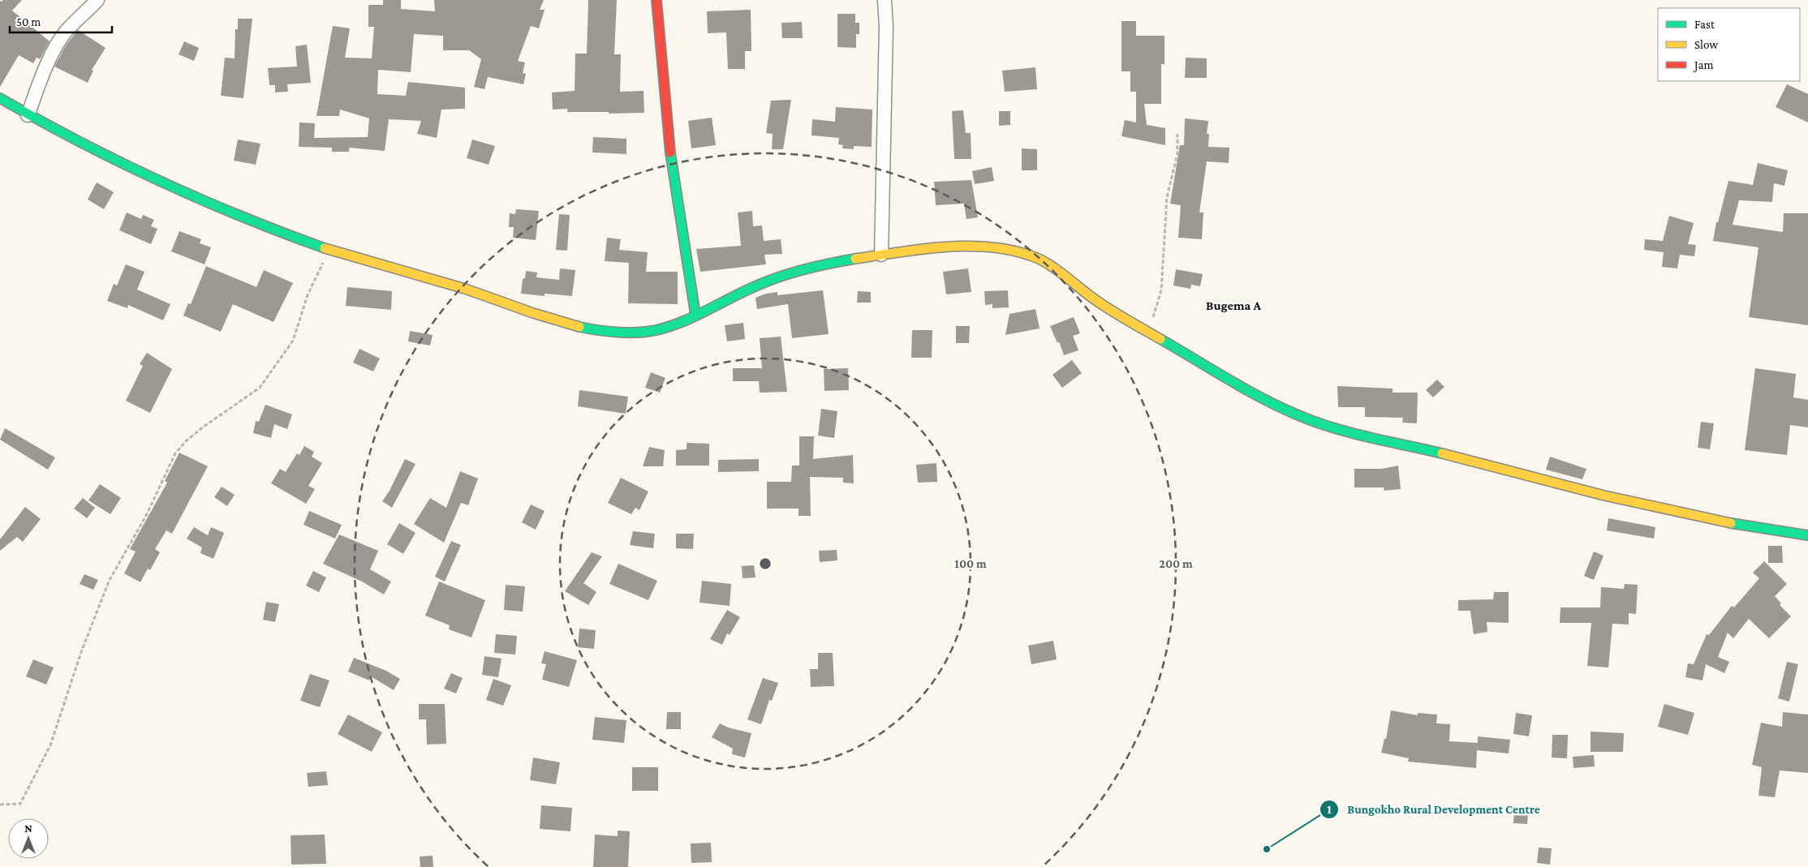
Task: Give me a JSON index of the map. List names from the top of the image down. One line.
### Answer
{"districts":["Bugema A"],"places":["Bungokho Rural Development Centre"],"legend":["Fast","Slow","Jam"],"scale_bar":"50 m","north":"top","rings":["100 m","200 m"]}
